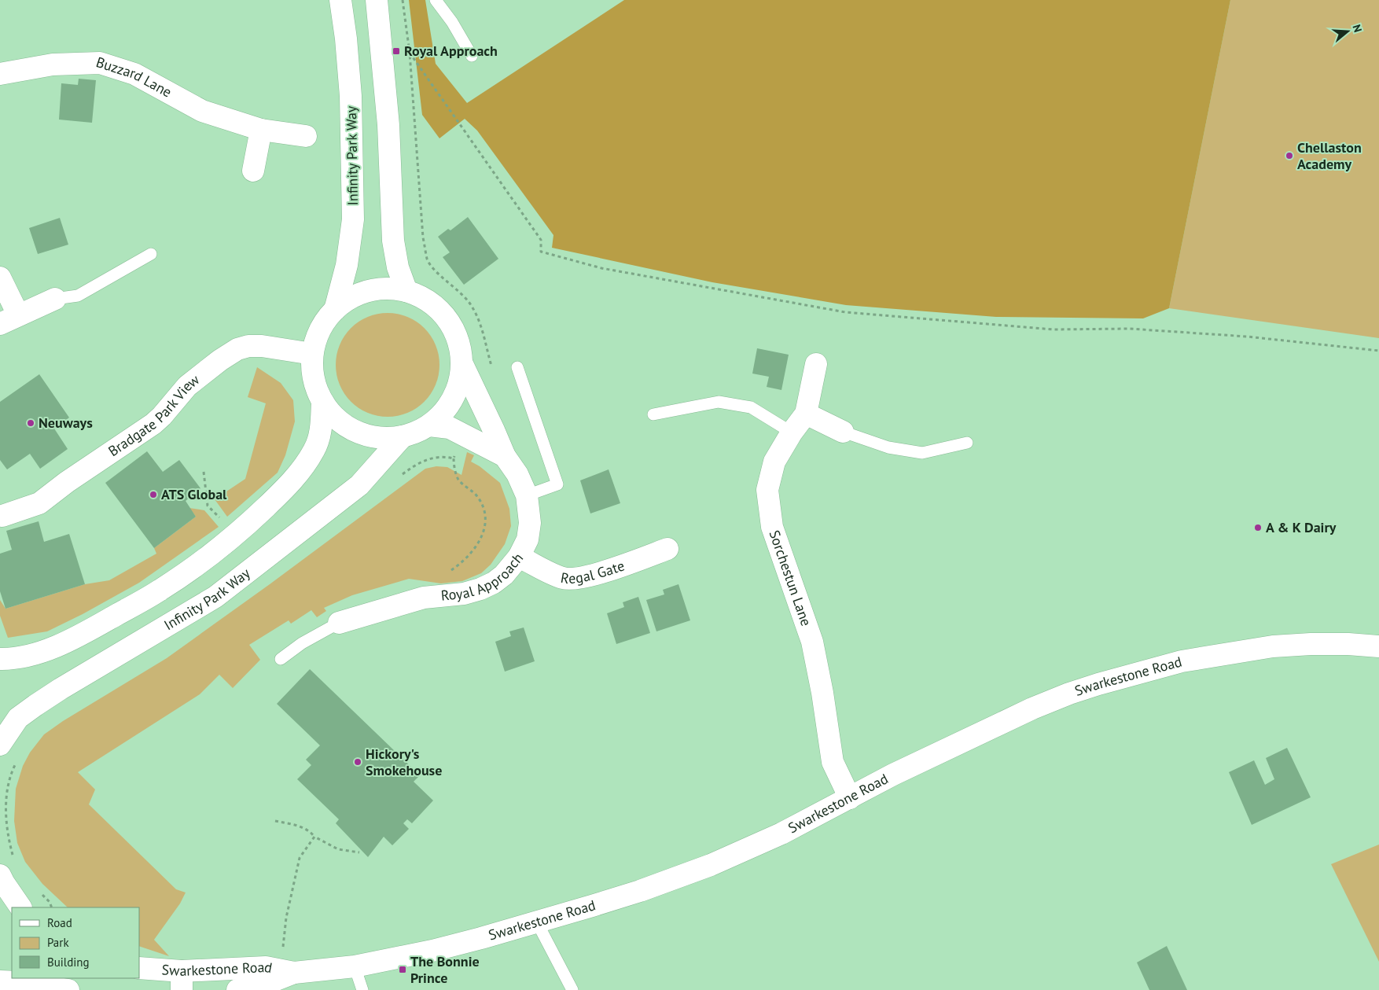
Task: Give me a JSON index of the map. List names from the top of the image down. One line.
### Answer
{"streets":{"street":["Buzzard Lane","Infinity Park Way","Bradgate Park View","Regal Gate","Royal Approach","Sorchestun Lane","Swarkestone Road"]},"crossings":[["Regal Gate","Royal Approach"],["Sorchestun Lane","Swarkestone Road"]],"places":{"transit":["Royal Approach","The Bonnie Prince"],"other":["Chellaston Academy","Neuways","ATS Global","A & K Dairy","Hickory's Smokehouse"]},"legend":["Road","Park","Building"],"north":"right"}
